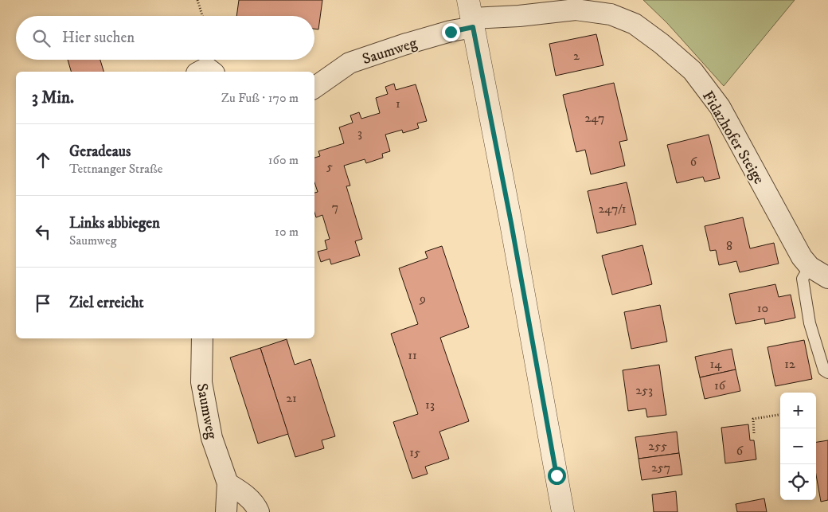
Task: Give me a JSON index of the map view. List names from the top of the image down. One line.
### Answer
{"streets":{"street":["Saumweg","Fidazhofer Steige"]},"crossings":[["Saumweg","Fidazhofer Steige"]],"house_numbers":["2","1","247","3","6","5","7","247/1","8","9","10","11","14","12","16","253","21","13","255","6","15","257"],"page":{"search":"Hier suchen","heading":["3 Min.","Zu Fuß · 170 m"],"list":[["Geradeaus","Tettnanger Straße","160 m"],["Links abbiegen","Saumweg","10 m"],"Ziel erreicht"],"map_buttons":["+","−"]}}
